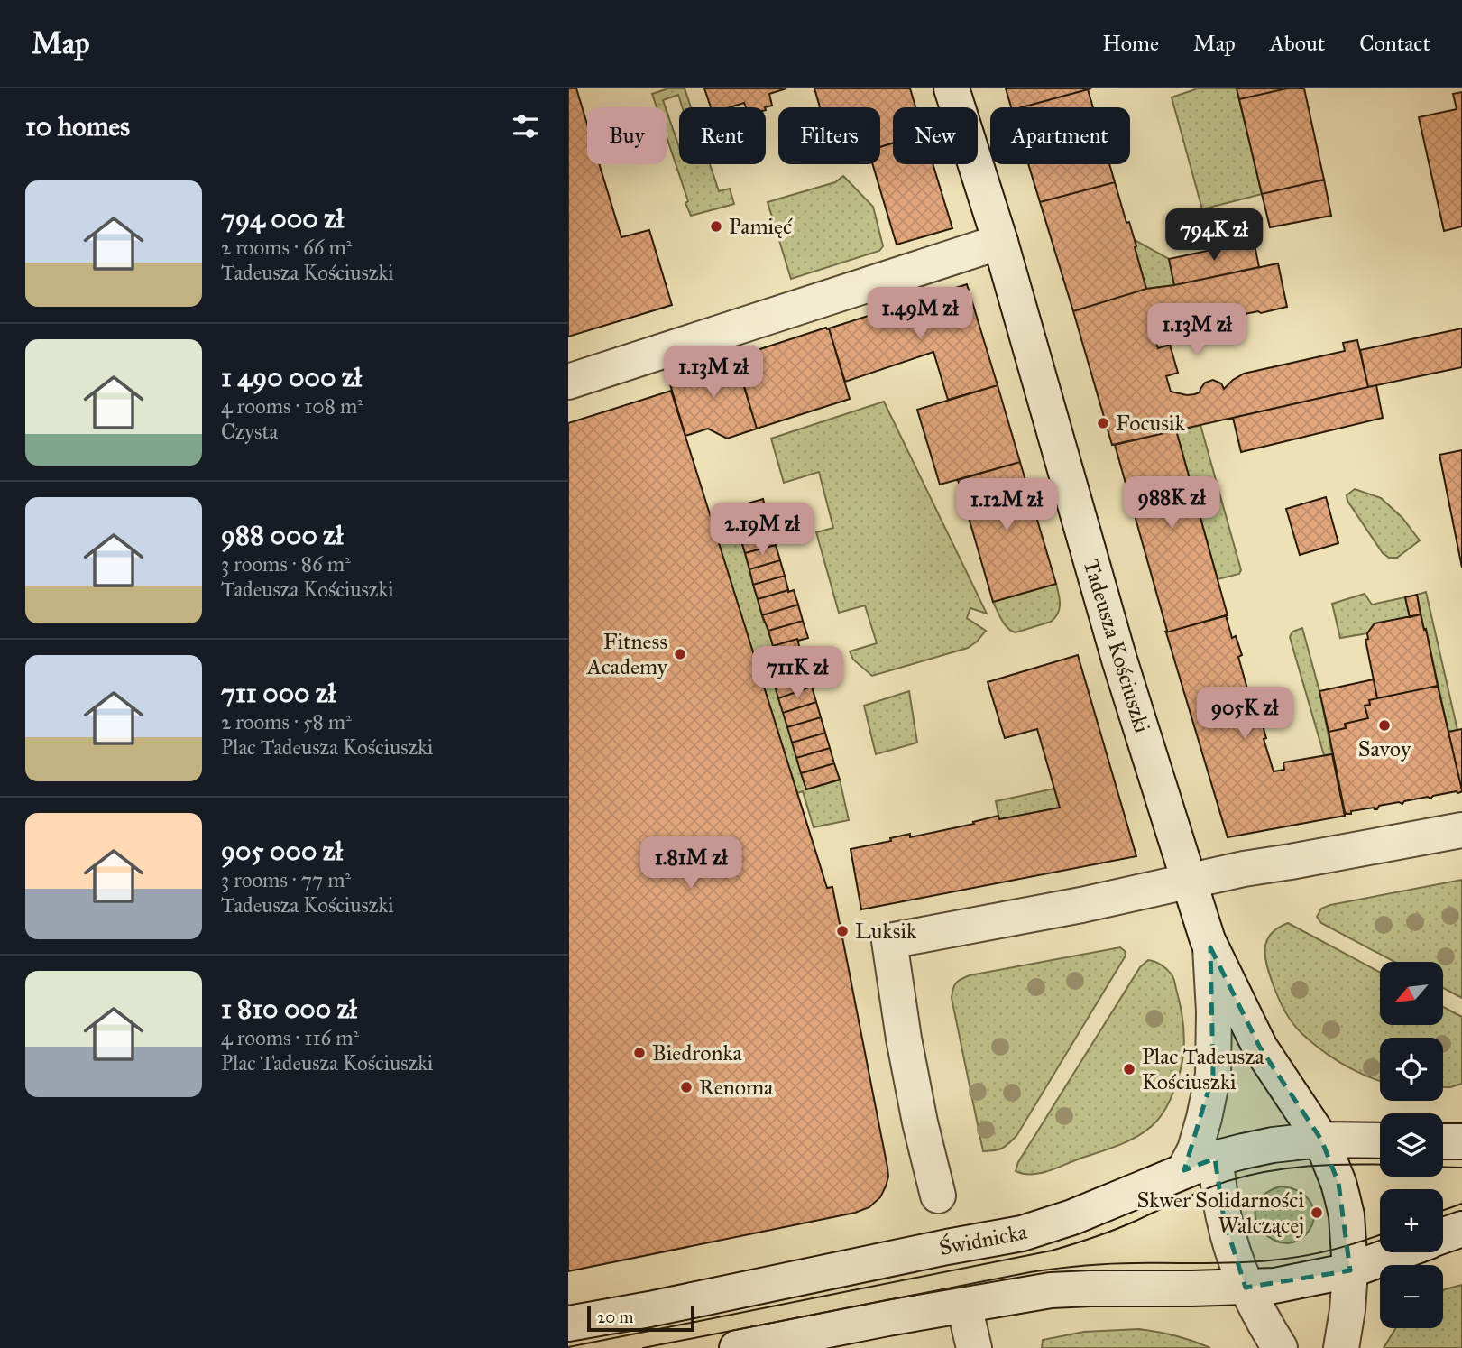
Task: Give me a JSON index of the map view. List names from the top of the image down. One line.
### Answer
{"streets":{"street":["Tadeusza Kościuszki","Świdnicka"]},"crossings":[["Tadeusza Kościuszki","Świdnicka"]],"places":["Pamięć","Focusik","Fitness Academy","Savoy","Luksik","Biedronka","Plac Tadeusza Kościuszki","Renoma","Skwer Solidarności Walczącej"],"scale_bar":"20 m","north":"bottom left","page":{"header":"Map","nav":["Home","Map","About","Contact"],"heading":"10 homes","chip":["Buy","Rent","Filters","New","Apartment"],"list":[{"name":"794 000 zł","note":"2 rooms · 66 m² · Tadeusza Kościuszki"},{"name":"1 490 000 zł","note":"4 rooms · 108 m² · Czysta"},{"name":"988 000 zł","note":"3 rooms · 86 m² · Tadeusza Kościuszki"},{"name":"711 000 zł","note":"2 rooms · 58 m² · Plac Tadeusza Kościuszki"},{"name":"905 000 zł","note":"3 rooms · 77 m² · Tadeusza Kościuszki"},{"name":"1 810 000 zł","note":"4 rooms · 116 m² · Plac Tadeusza Kościuszki"}],"price":["794K zł","1.49M zł","1.13M zł","1.13M zł","988K zł","1.12M zł","2.19M zł","711K zł","905K zł","1.81M zł"],"map_buttons":["+","−"],"scale":"20 m"}}
